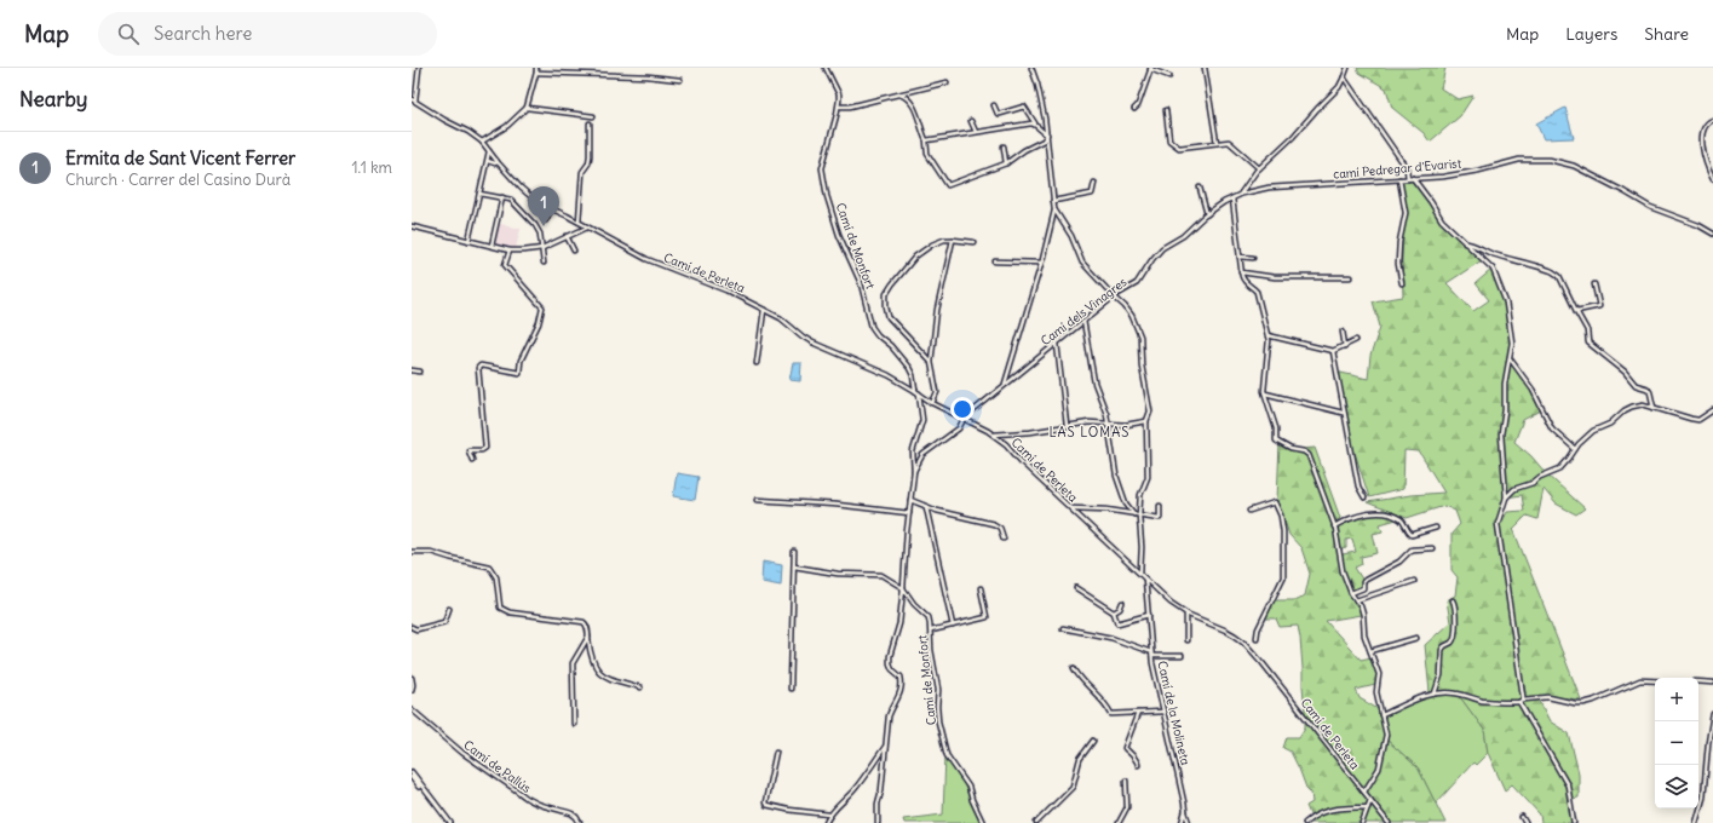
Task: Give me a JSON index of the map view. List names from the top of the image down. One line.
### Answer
{"streets":{"street":["camí Pedregar d'Evarist","Camí de Monfort","Camí de Perleta","Camí dels Vinagres","Camí de la Molineta","Camí de Pallús"]},"crossings":[["camí Pedregar d'Evarist","Camí dels Vinagres"],["Camí de Monfort","Camí de Perleta"],["Camí de Monfort","Camí dels Vinagres"],["Camí de Perleta","Camí dels Vinagres"],["Camí de Perleta","Camí de la Molineta"]],"districts":["LAS LOMAS"],"page":{"header":"Map","search":"Search here","nav":["Map","Layers","Share"],"heading":"Nearby","list":[{"mark":"1","name":"Ermita de Sant Vicent Ferrer","note":"Church · Carrer del Casino Durà","value":"1.1 km"}],"pins":"1","map_buttons":["+","−"]}}
